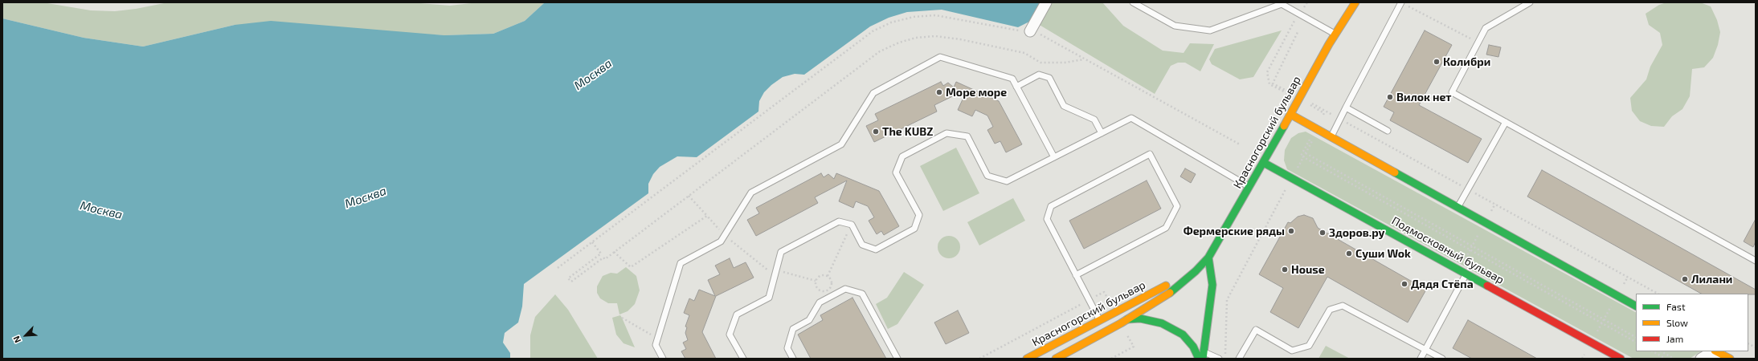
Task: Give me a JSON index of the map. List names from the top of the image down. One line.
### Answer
{"streets":{"street":["Красногорский бульвар","Подмосковный бульвар"]},"crossings":[["Красногорский бульвар","Подмосковный бульвар"]],"water":["Москва"],"places":["Колибри","Море море","Вилок нет","The KUBZ","Фермерские ряды","Здоров.ру","Суши Wok","House","Лилани","Дядя Стёпа"],"legend":["Fast","Slow","Jam"],"north":"bottom left"}
